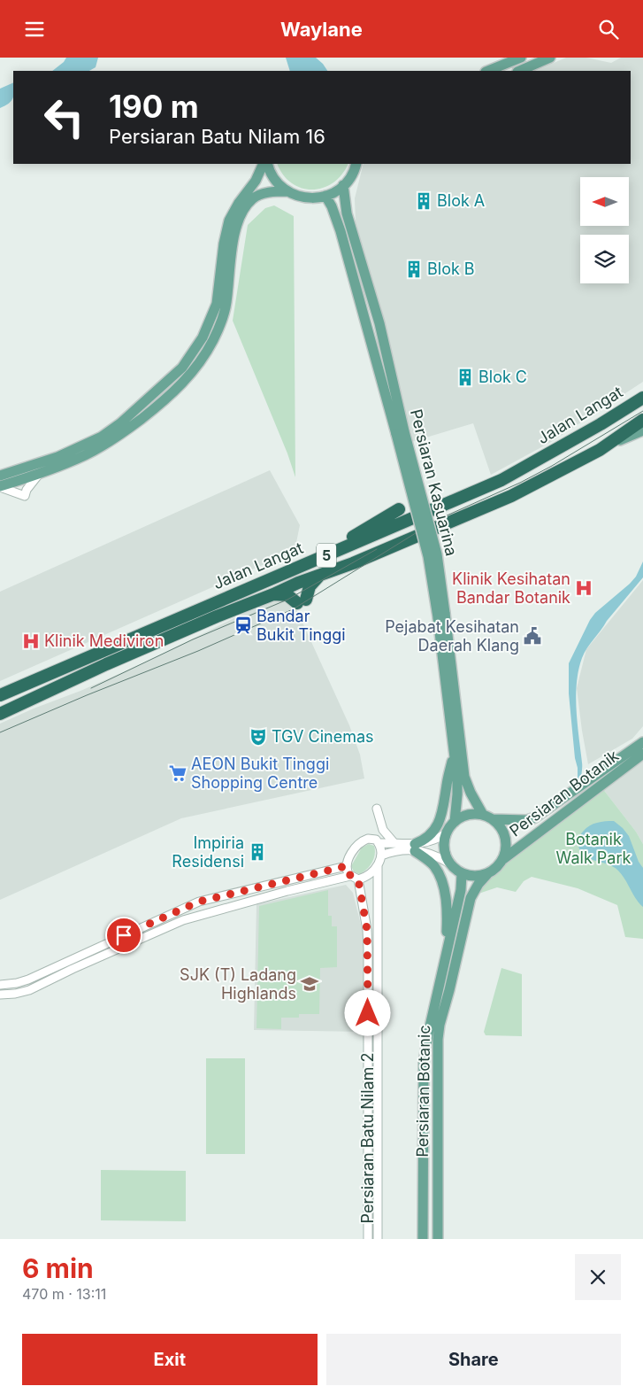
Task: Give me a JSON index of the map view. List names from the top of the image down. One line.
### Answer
{"streets":{"highway":["Jalan Langat","5"],"main road":["Persiaran Kasuarina","Persiaran Botanik","Persiaran Botanic"],"street":["Persiaran Batu Nilam 2"]},"crossings":[["Jalan Langat","5"],["Persiaran Kasuarina","Persiaran Botanik"],["Persiaran Kasuarina","Persiaran Botanic"],["Persiaran Botanik","Persiaran Botanic"]],"parks":["Botanik Walk Park"],"places":{"building":["Blok A","Blok B","Blok C","Impiria Residensi"],"hospital":["Klinik Kesihatan Bandar Botanik","Klinik Mediviron"],"station":["Bandar Bukit Tinggi"],"public building":["Pejabat Kesihatan Daerah Klang"],"theatre":["TGV Cinemas"],"supermarket":["AEON Bukit Tinggi Shopping Centre"],"school or university":["SJK (T) Ladang Highlands"]},"north":"left","page":{"header":"Waylane","turn":["190 m","Persiaran Batu Nilam 16"],"heading":["6 min","470 m · 13:11"],"buttons":["Exit","Share"]}}
